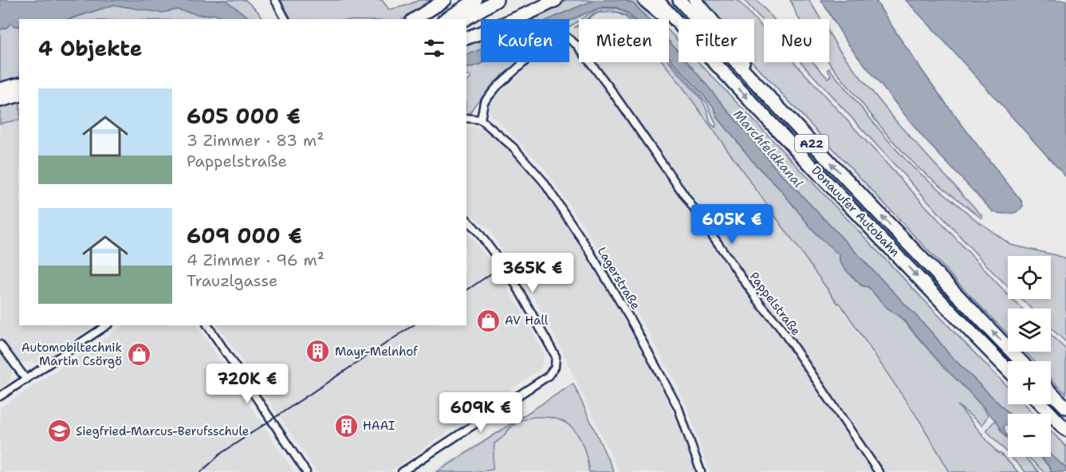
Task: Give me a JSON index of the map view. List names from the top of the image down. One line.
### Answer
{"streets":{"highway":["A22","Donauufer Autobahn"],"street":["Lagerstraße","Pappelstraße"]},"crossings":[["Lagerstraße","Pappelstraße"]],"water":["Marchfeldkanal"],"places":{"shop":["AV Hall","Automobiltechnik Martin Csörgö"],"building":["Mayr-Melnhof","HAAI"],"school or university":["Siegfried-Marcus-Berufsschule"]},"page":{"chip":["Kaufen","Mieten","Filter","Neu"],"heading":"4 Objekte","list":[{"name":"605 000 €","note":"3 Zimmer · 83 m² · Pappelstraße"},{"name":"609 000 €","note":"4 Zimmer · 96 m² · Trauzlgasse"}],"price":["605K €","365K €","720K €","609K €"],"map_buttons":["+","−"]}}
